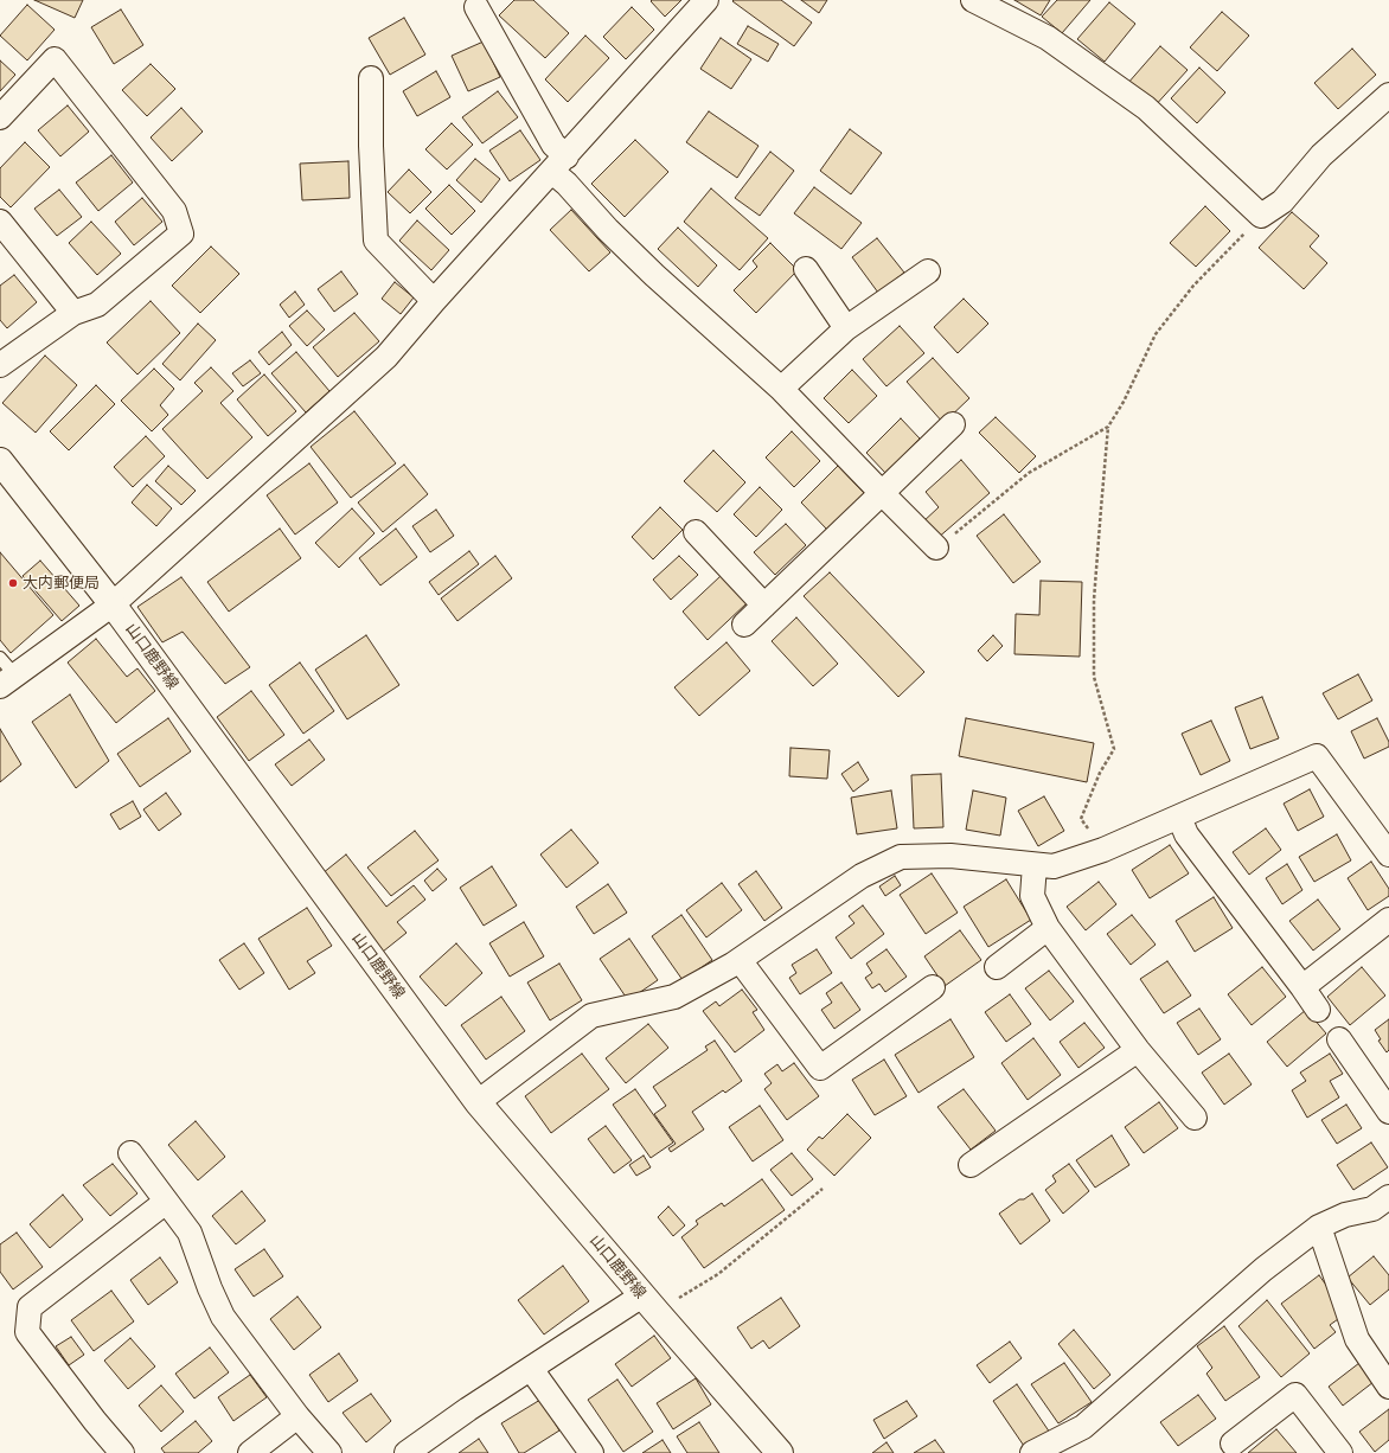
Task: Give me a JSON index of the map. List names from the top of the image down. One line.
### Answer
{"streets":{"main road":["山口鹿野線"]},"places":["大内郵便局"]}
